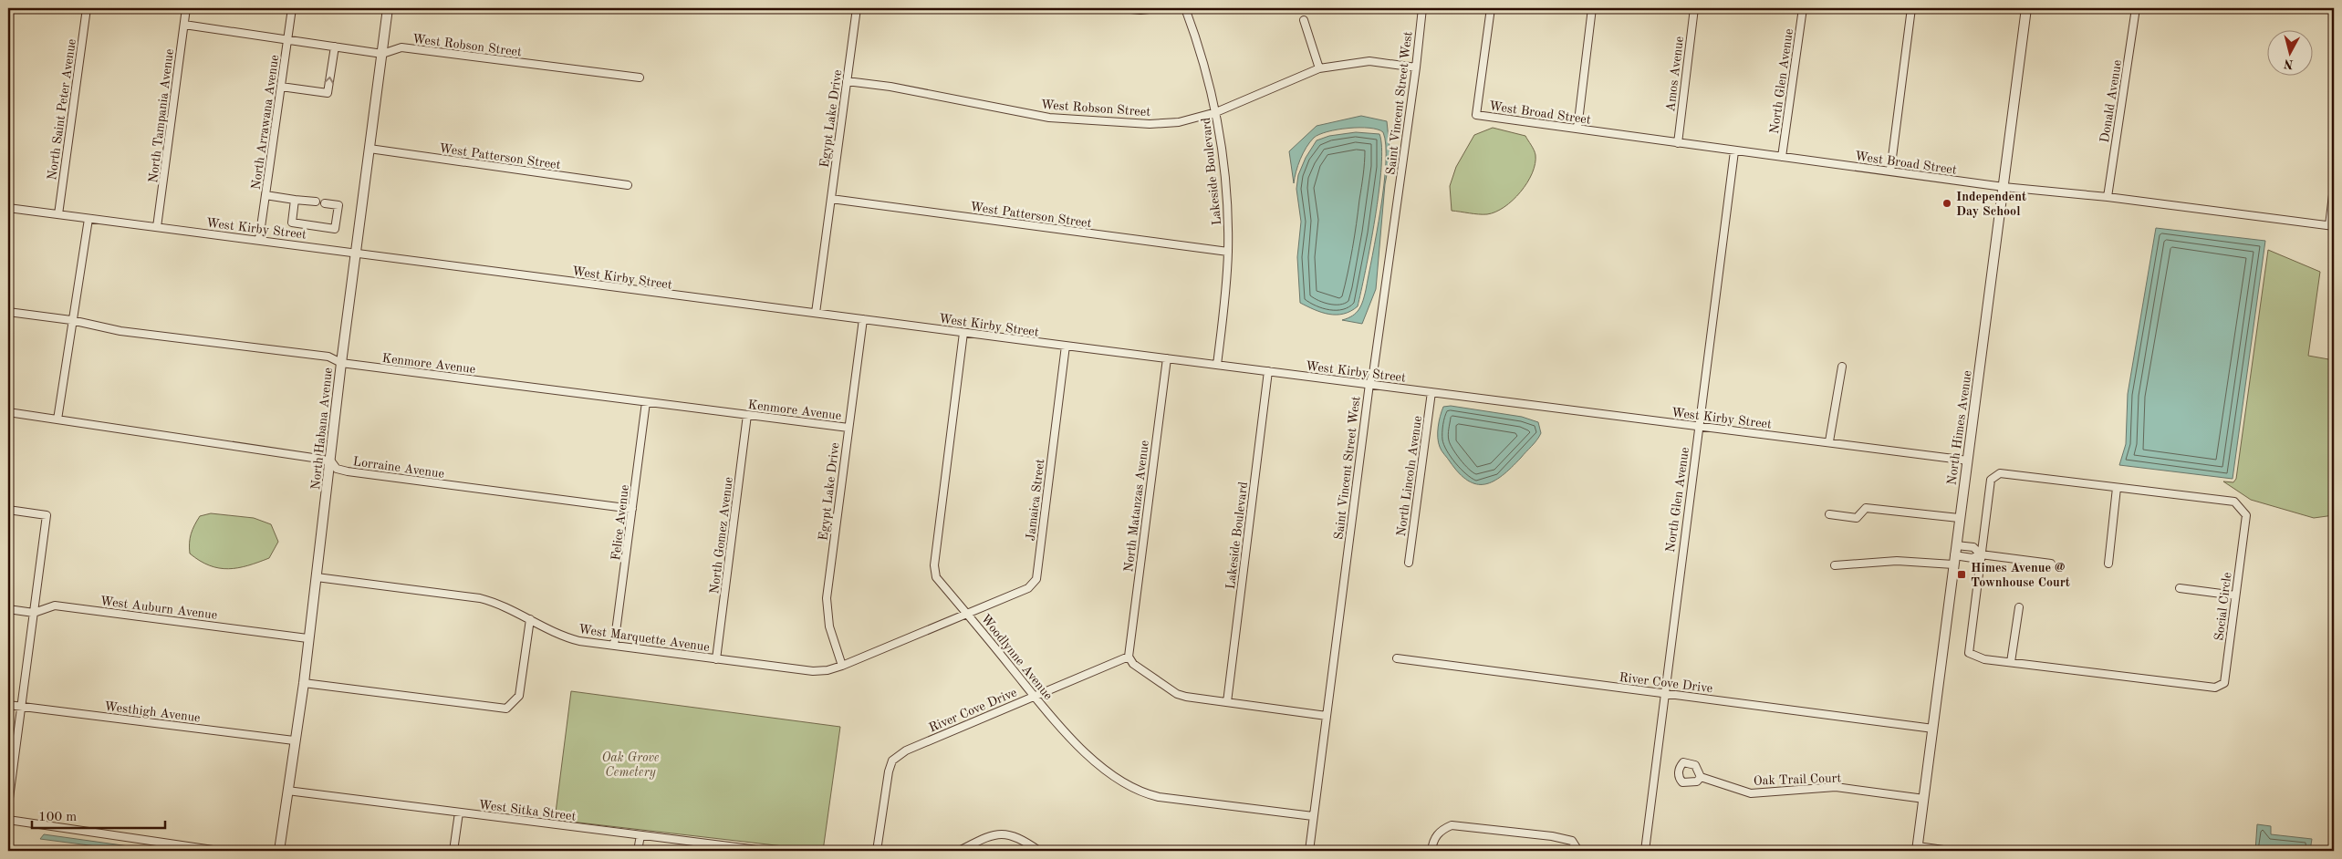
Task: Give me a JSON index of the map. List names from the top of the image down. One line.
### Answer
{"streets":{"street":["West Robson Street","Amos Avenue","North Glen Avenue","Donald Avenue","Saint Vincent Street West","North Saint Peter Avenue","West Broad Street","North Tampania Avenue","Egypt Lake Drive","North Arrawana Avenue","West Patterson Street","Lakeside Boulevard","West Kirby Street","Kenmore Avenue","North Himes Avenue","North Habana Avenue","Lorraine Avenue","North Lincoln Avenue","Jamaica Street","North Matanzas Avenue","Felice Avenue","North Gomez Avenue","Social Circle","West Auburn Avenue","West Marquette Avenue","Woodlynne Avenue","River Cove Drive","Westhigh Avenue","Oak Trail Court","West Sitka Street"]},"crossings":[["West Robson Street","Saint Vincent Street West"],["West Robson Street","North Tampania Avenue"],["West Robson Street","Egypt Lake Drive"],["West Robson Street","North Arrawana Avenue"],["West Robson Street","Lakeside Boulevard"],["West Robson Street","North Habana Avenue"],["Amos Avenue","West Broad Street"],["North Glen Avenue","West Broad Street"],["North Glen Avenue","West Kirby Street"],["North Glen Avenue","River Cove Drive"],["Donald Avenue","West Broad Street"],["Saint Vincent Street West","West Kirby Street"],["Saint Vincent Street West","Woodlynne Avenue"],["North Saint Peter Avenue","West Kirby Street"],["West Broad Street","North Himes Avenue"],["North Tampania Avenue","West Kirby Street"],["Egypt Lake Drive","West Patterson Street"],["Egypt Lake Drive","West Kirby Street"],["Egypt Lake Drive","Kenmore Avenue"],["Egypt Lake Drive","West Marquette Avenue"],["North Arrawana Avenue","West Kirby Street"],["West Patterson Street","Lakeside Boulevard"],["West Patterson Street","North Habana Avenue"],["Lakeside Boulevard","West Kirby Street"],["West Kirby Street","North Himes Avenue"],["West Kirby Street","North Habana Avenue"],["West Kirby Street","North Lincoln Avenue"],["West Kirby Street","Jamaica Street"],["West Kirby Street","North Matanzas Avenue"],["West Kirby Street","Woodlynne Avenue"],["Kenmore Avenue","North Habana Avenue"],["Kenmore Avenue","Felice Avenue"],["Kenmore Avenue","North Gomez Avenue"],["North Himes Avenue","River Cove Drive"],["North Himes Avenue","Oak Trail Court"],["North Habana Avenue","Lorraine Avenue"],["North Habana Avenue","West Auburn Avenue"],["North Habana Avenue","West Marquette Avenue"],["North Habana Avenue","Westhigh Avenue"],["North Habana Avenue","West Sitka Street"],["Lorraine Avenue","Felice Avenue"],["Jamaica Street","West Marquette Avenue"],["Jamaica Street","Woodlynne Avenue"],["North Matanzas Avenue","River Cove Drive"],["Felice Avenue","West Marquette Avenue"],["North Gomez Avenue","West Marquette Avenue"],["West Marquette Avenue","Woodlynne Avenue"],["Woodlynne Avenue","River Cove Drive"]],"parks":["Oak Grove Cemetery"],"places":{"other":["Independent Day School"],"transit":["Himes Avenue @ Townhouse Court"]},"scale_bar":"100 m","north":"bottom"}
